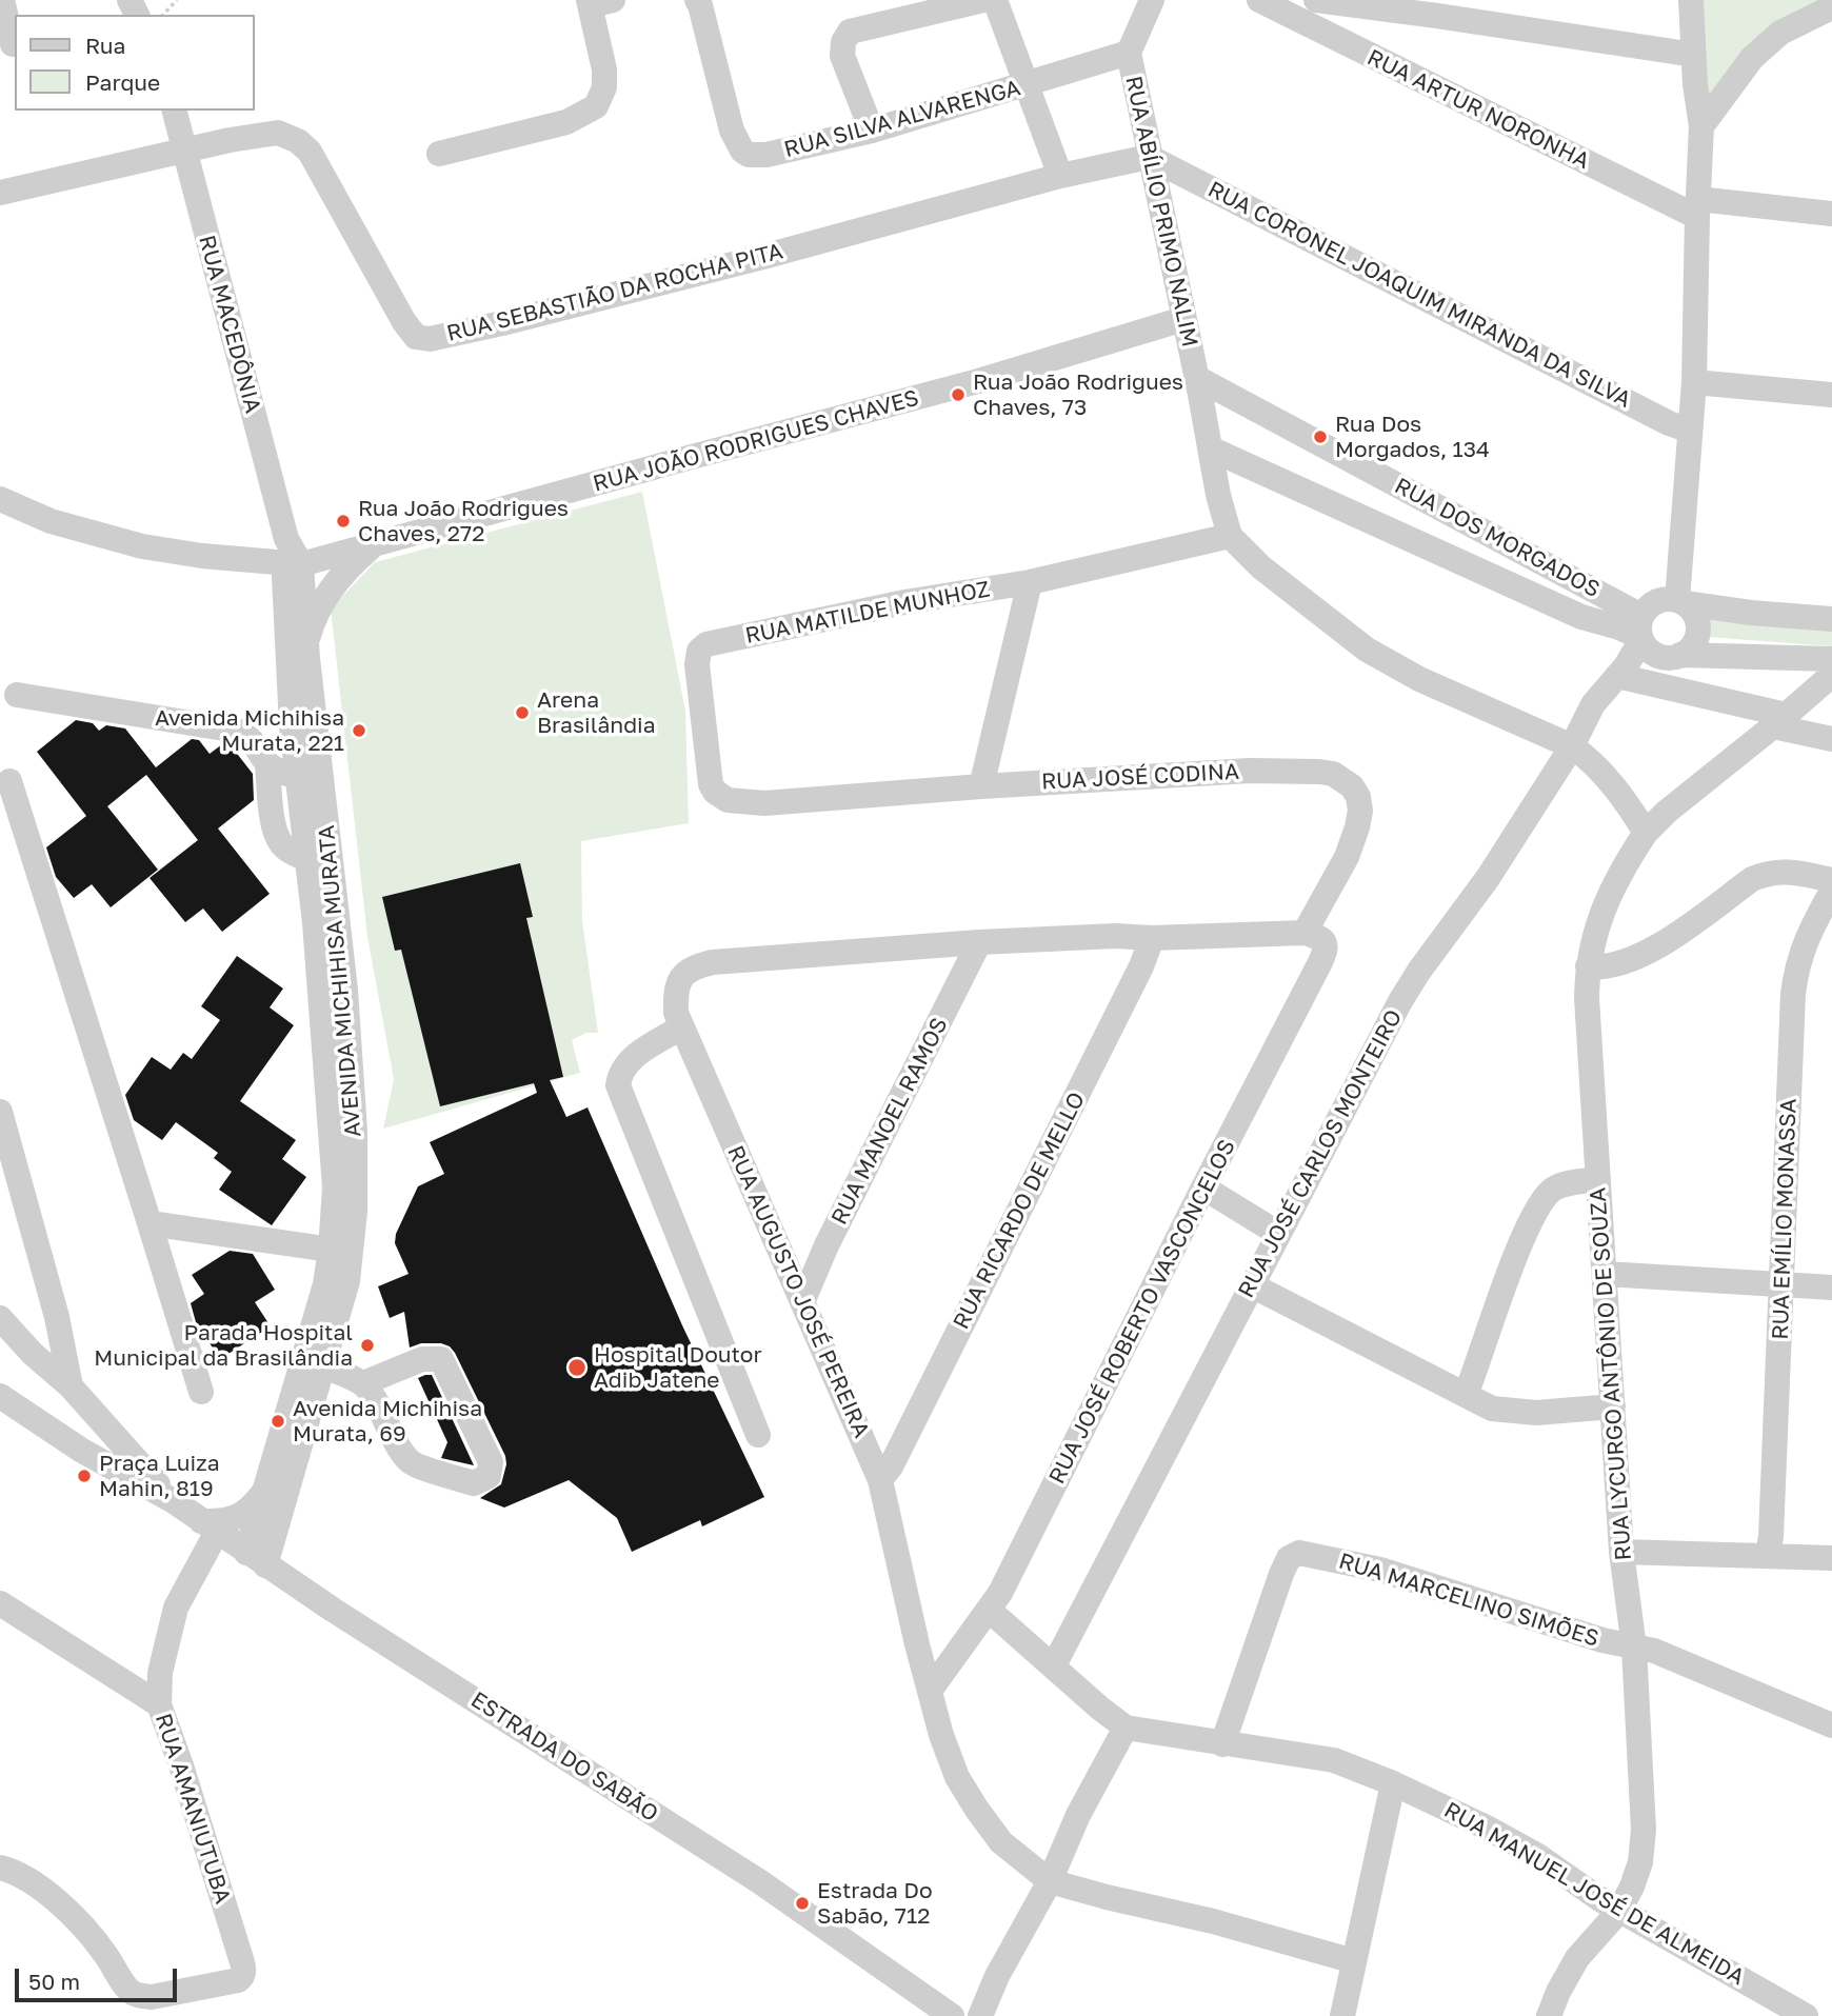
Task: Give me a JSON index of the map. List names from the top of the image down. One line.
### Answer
{"streets":{"street":["RUA ARTUR NORONHA","RUA SILVA ALVARENGA","RUA ABÍLIO PRIMO NALIM","RUA SEBASTIÃO DA ROCHA PITA","RUA CORONEL JOAQUIM MIRANDA DA SILVA","RUA MACEDÔNIA","RUA JOÃO RODRIGUES CHAVES","RUA DOS MORGADOS","RUA MATILDE MUNHOZ","RUA JOSÉ CODINA","AVENIDA MICHIHISA MURATA","RUA MANOEL RAMOS","RUA JOSÉ CARLOS MONTEIRO","RUA RICARDO DE MELLO","RUA EMÍLIO MONASSA","RUA AUGUSTO JOSÉ PEREIRA","RUA JOSÉ ROBERTO VASCONCELOS","RUA LYCURGO ANTÔNIO DE SOUZA","RUA MARCELINO SIMÕES","ESTRADA DO SABÃO","RUA AMANIUTUBA","RUA MANUEL JOSÉ DE ALMEIDA"]},"crossings":[["RUA SILVA ALVARENGA","RUA ABÍLIO PRIMO NALIM"],["RUA ABÍLIO PRIMO NALIM","RUA SEBASTIÃO DA ROCHA PITA"],["RUA ABÍLIO PRIMO NALIM","RUA CORONEL JOAQUIM MIRANDA DA SILVA"],["RUA ABÍLIO PRIMO NALIM","RUA JOÃO RODRIGUES CHAVES"],["RUA ABÍLIO PRIMO NALIM","RUA DOS MORGADOS"],["RUA ABÍLIO PRIMO NALIM","RUA MATILDE MUNHOZ"],["RUA SEBASTIÃO DA ROCHA PITA","RUA CORONEL JOAQUIM MIRANDA DA SILVA"],["RUA SEBASTIÃO DA ROCHA PITA","RUA MACEDÔNIA"],["RUA CORONEL JOAQUIM MIRANDA DA SILVA","RUA JOSÉ CARLOS MONTEIRO"],["RUA MACEDÔNIA","RUA JOÃO RODRIGUES CHAVES"],["RUA MACEDÔNIA","AVENIDA MICHIHISA MURATA"],["RUA JOÃO RODRIGUES CHAVES","AVENIDA MICHIHISA MURATA"],["RUA DOS MORGADOS","RUA JOSÉ CARLOS MONTEIRO"],["RUA MATILDE MUNHOZ","RUA JOSÉ CODINA"],["RUA JOSÉ CODINA","RUA AUGUSTO JOSÉ PEREIRA"],["RUA JOSÉ CODINA","RUA JOSÉ ROBERTO VASCONCELOS"],["AVENIDA MICHIHISA MURATA","ESTRADA DO SABÃO"],["RUA MANOEL RAMOS","RUA AUGUSTO JOSÉ PEREIRA"],["RUA JOSÉ CARLOS MONTEIRO","RUA MANUEL JOSÉ DE ALMEIDA"],["RUA RICARDO DE MELLO","RUA AUGUSTO JOSÉ PEREIRA"],["RUA AUGUSTO JOSÉ PEREIRA","RUA JOSÉ ROBERTO VASCONCELOS"],["RUA JOSÉ ROBERTO VASCONCELOS","RUA MANUEL JOSÉ DE ALMEIDA"],["RUA LYCURGO ANTÔNIO DE SOUZA","RUA MARCELINO SIMÕES"],["RUA LYCURGO ANTÔNIO DE SOUZA","RUA MANUEL JOSÉ DE ALMEIDA"],["RUA MARCELINO SIMÕES","RUA MANUEL JOSÉ DE ALMEIDA"],["ESTRADA DO SABÃO","RUA AMANIUTUBA"]],"places":["Rua João Rodrigues Chaves, 73","Rua Dos Morgados, 134","Rua João Rodrigues Chaves, 272","Arena Brasilândia","Avenida Michihisa Murata, 221","Parada Hospital Municipal da Brasilândia","Hospital Doutor Adib Jatene","Avenida Michihisa Murata, 69","Praça Luiza Mahin, 819","Estrada Do Sabão, 712"],"legend":["Rua","Parque"],"scale_bar":"50 m"}
